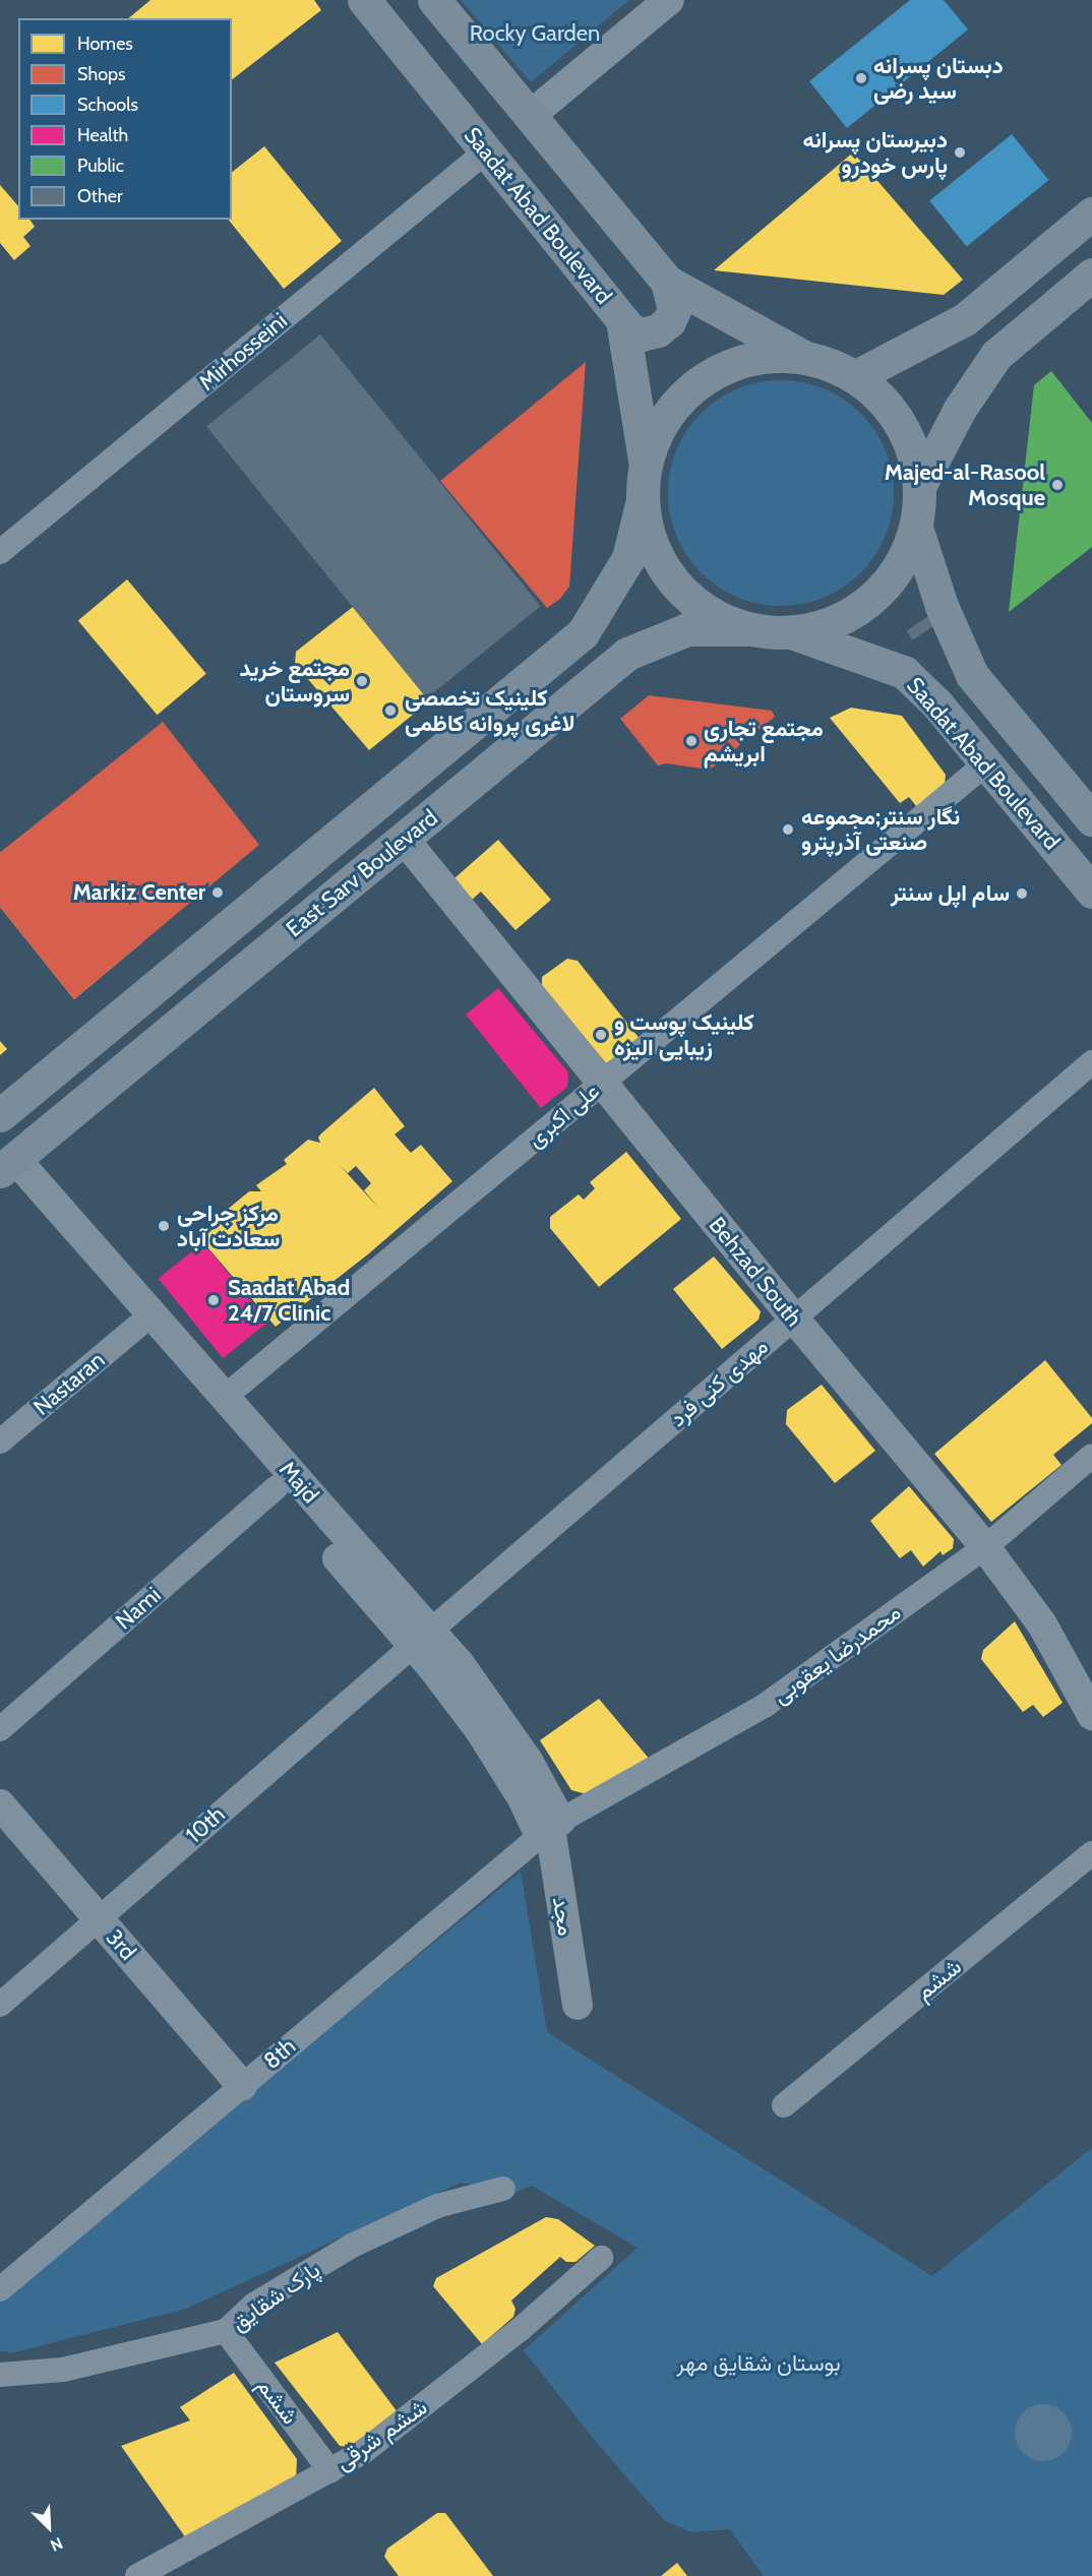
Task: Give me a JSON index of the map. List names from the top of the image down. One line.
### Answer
{"streets":{"main road":["Saadat Abad Boulevard","East Sarv Boulevard"],"street":["Mirhosseini","علی اکبری","Behzad South","مهدی کنی فرد","Nastaran","Majd","Nami","محمدرضا یعقوبی","10th","مجد","3rd","ششم","8th","پارک شقایق","ششم شرقی"]},"crossings":[["Saadat Abad Boulevard","Mirhosseini"],["Saadat Abad Boulevard","East Sarv Boulevard"],["Saadat Abad Boulevard","علی اکبری"],["East Sarv Boulevard","Behzad South"],["East Sarv Boulevard","Majd"],["علی اکبری","Behzad South"],["علی اکبری","Majd"],["Behzad South","مهدی کنی فرد"],["Behzad South","محمدرضا یعقوبی"],["مهدی کنی فرد","Majd"],["مهدی کنی فرد","10th"],["Nastaran","Majd"],["Majd","Nami"],["Majd","محمدرضا یعقوبی"],["Majd","10th"],["Majd","مجد"],["Majd","8th"],["محمدرضا یعقوبی","مجد"],["محمدرضا یعقوبی","8th"],["10th","3rd"],["مجد","8th"],["3rd","8th"],["ششم","پارک شقایق"],["ششم","ششم شرقی"]],"parks":["Rocky Garden","بوستان شقایق مهر"],"places":["دبستان پسرانه سید رضی","دبیرستان پسرانه پارس خودرو","Majed-al-Rasool Mosque","مجتمع خرید سروستان","کلینیک تخصصی لاغری پروانه کاظمی","مجتمع تجاری ابریشم","نگار سنتر;مجموعه صنعتی آذرپترو","Markiz Center","سام اپل سنتر","کلینیک پوست و زیبایی الیزه","مرکز جراحی سعادت آباد","Saadat Abad 24/7 Clinic"],"legend":["Homes","Shops","Schools","Health","Public","Other"],"north":"bottom right"}
